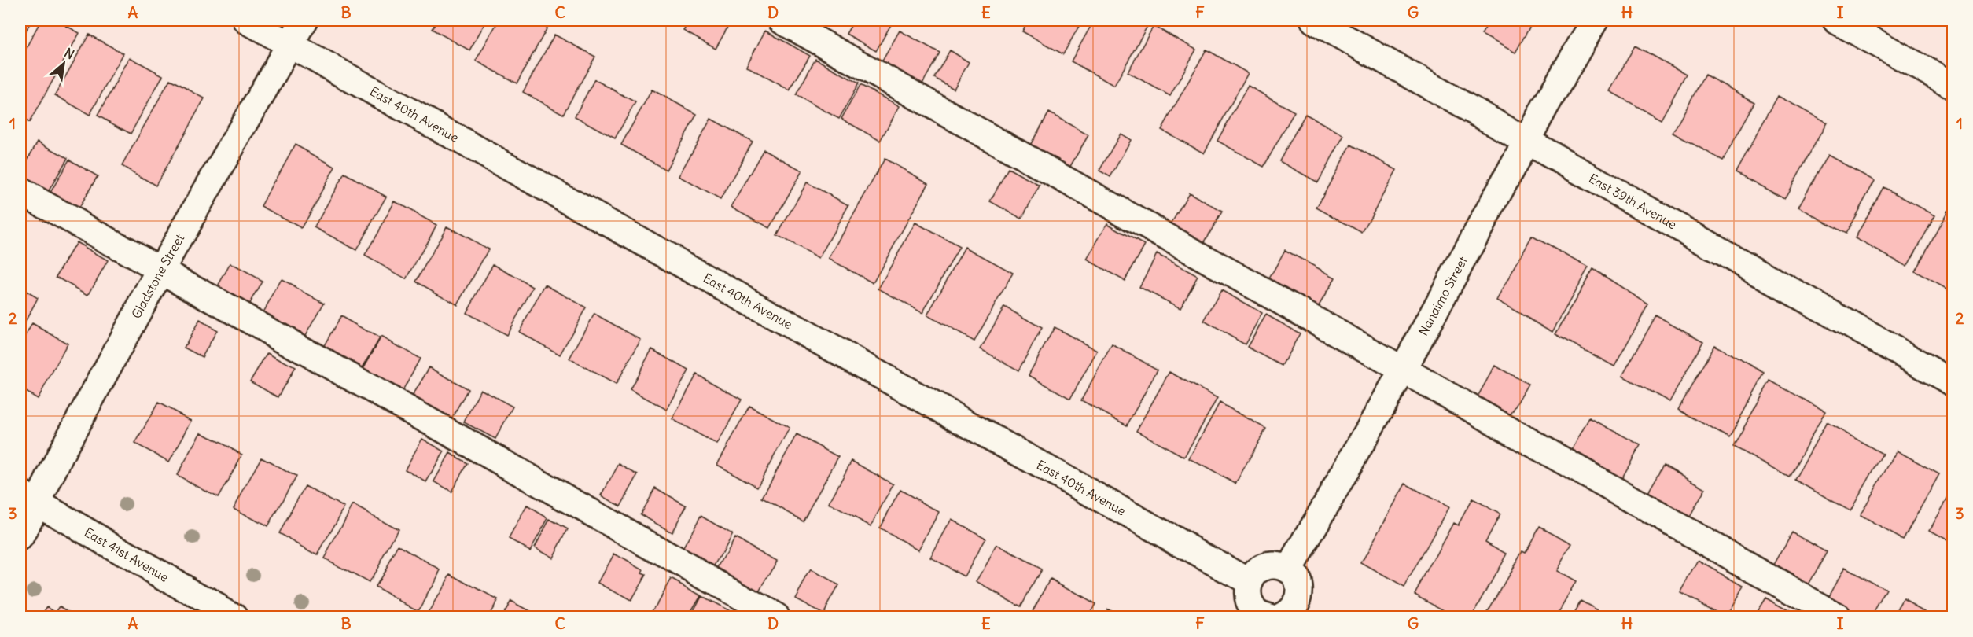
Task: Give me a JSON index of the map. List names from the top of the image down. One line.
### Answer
{"streets":{"street":["East 40th Avenue","East 39th Avenue","Gladstone Street","Nanaimo Street","East 41st Avenue"]},"crossings":[["East 40th Avenue","Gladstone Street"],["East 40th Avenue","Nanaimo Street"],["East 39th Avenue","Nanaimo Street"],["Gladstone Street","East 41st Avenue"]],"north":"top right","grid":{"columns":["A","B","C","D","E","F","G","H","I"],"rows":["1","2","3"]}}
